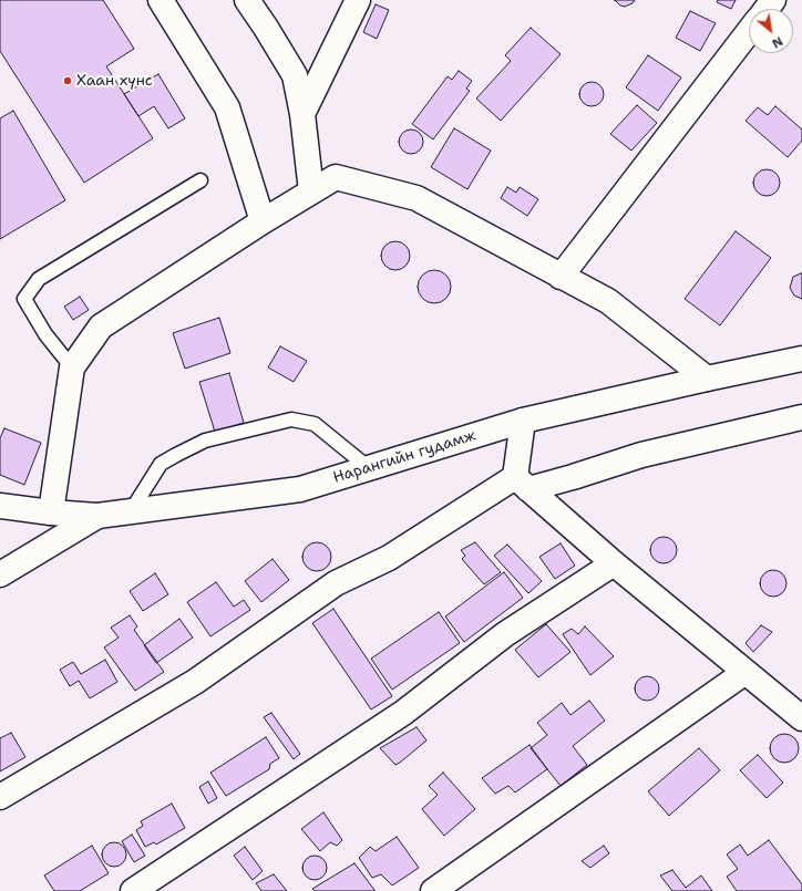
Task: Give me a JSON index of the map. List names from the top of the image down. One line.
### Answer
{"streets":{"street":["Нарангийн гудамж"]},"places":["Хаан хүнс"],"north":"bottom right"}
